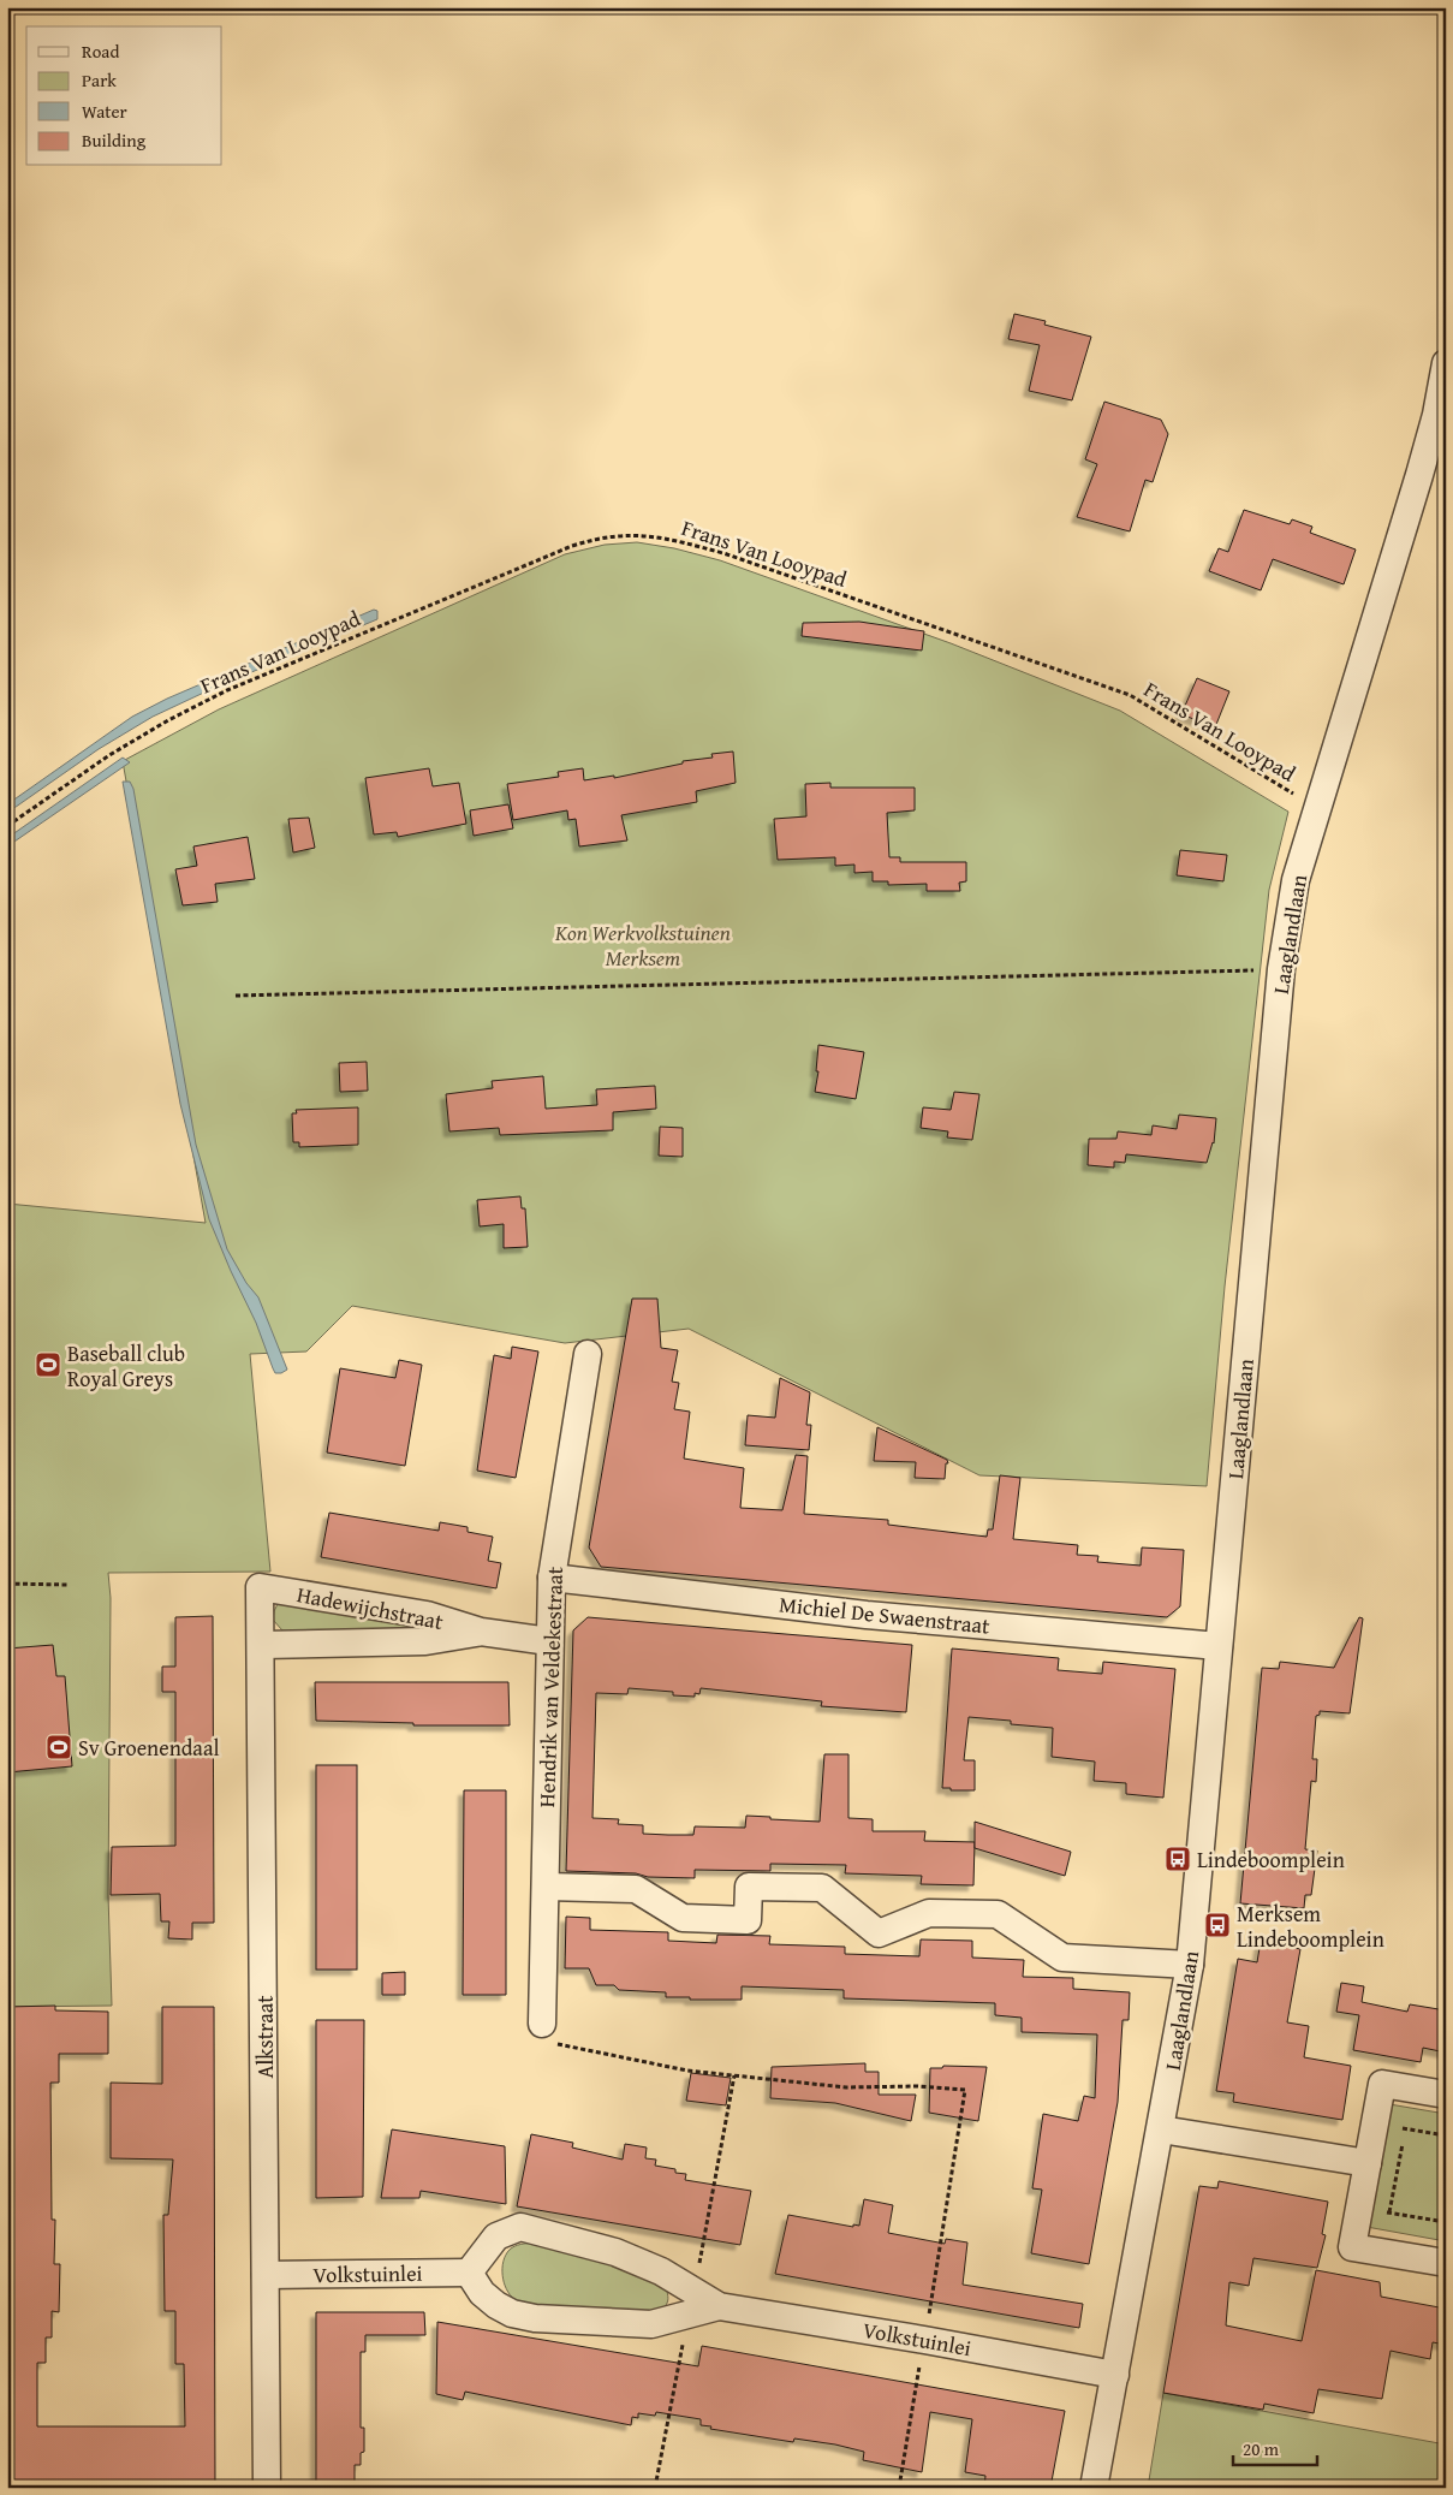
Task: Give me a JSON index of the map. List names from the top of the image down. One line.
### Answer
{"streets":{"street":["Laaglandlaan","Hadewijchstraat","Michiel De Swaenstraat","Hendrik van Veldekestraat","Alkstraat","Volkstuinlei"],"path":["Frans Van Looypad"]},"crossings":[["Frans Van Looypad","Laaglandlaan"],["Laaglandlaan","Michiel De Swaenstraat"],["Laaglandlaan","Volkstuinlei"],["Hadewijchstraat","Hendrik van Veldekestraat"],["Hadewijchstraat","Alkstraat"],["Michiel De Swaenstraat","Hendrik van Veldekestraat"],["Alkstraat","Volkstuinlei"]],"parks":["Kon Werkvolkstuinen Merksem"],"places":{"sports":["Baseball club Royal Greys","Sv Groenendaal"],"bus stop":["Lindeboomplein","Merksem Lindeboomplein"]},"legend":["Road","Park","Water","Building"],"scale_bar":"20 m"}
